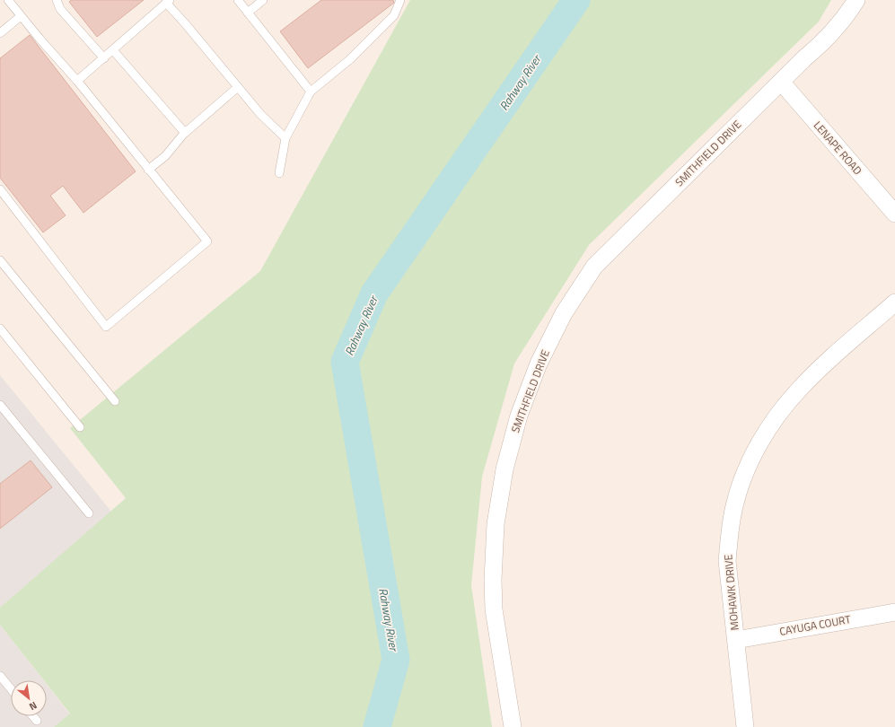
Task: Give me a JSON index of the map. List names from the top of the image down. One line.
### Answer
{"streets":{"street":["LENAPE ROAD","SMITHFIELD DRIVE","MOHAWK DRIVE","CAYUGA COURT"]},"crossings":[["LENAPE ROAD","SMITHFIELD DRIVE"],["MOHAWK DRIVE","CAYUGA COURT"]],"water":["Rahway River"],"north":"bottom right"}
